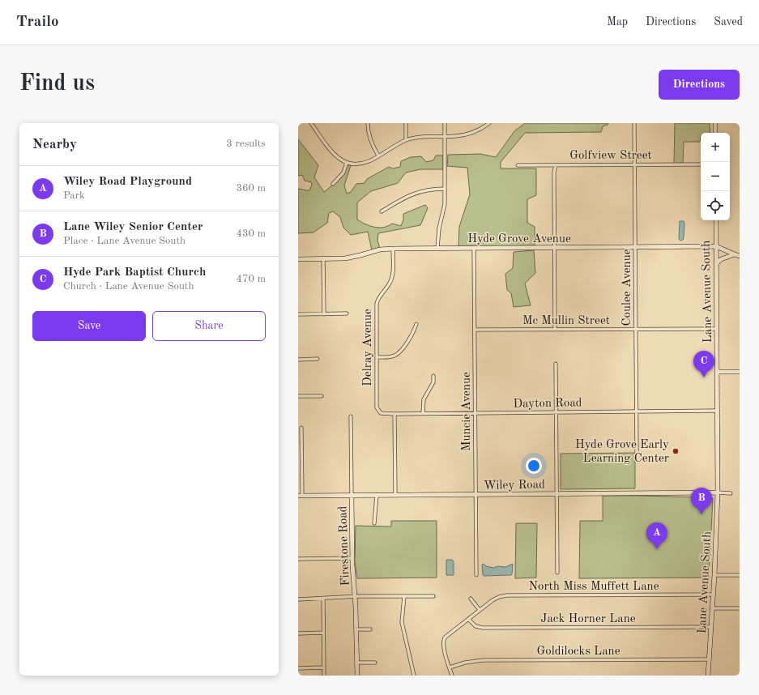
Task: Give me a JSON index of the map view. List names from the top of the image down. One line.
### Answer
{"streets":{"street":["Golfview Street","Hyde Grove Avenue","Coulee Avenue","Lane Avenue South","Mc Mullin Street","Delray Avenue","Dayton Road","Muncie Avenue","Wiley Road","Firestone Road","North Miss Muffett Lane","Jack Horner Lane","Goldilocks Lane"]},"crossings":[["Golfview Street","Coulee Avenue"],["Hyde Grove Avenue","Coulee Avenue"],["Hyde Grove Avenue","Lane Avenue South"],["Hyde Grove Avenue","Delray Avenue"],["Hyde Grove Avenue","Muncie Avenue"],["Coulee Avenue","Mc Mullin Street"],["Coulee Avenue","Dayton Road"],["Lane Avenue South","Mc Mullin Street"],["Lane Avenue South","Dayton Road"],["Lane Avenue South","Wiley Road"],["Lane Avenue South","North Miss Muffett Lane"],["Lane Avenue South","Jack Horner Lane"],["Lane Avenue South","Goldilocks Lane"],["Mc Mullin Street","Muncie Avenue"],["Delray Avenue","Dayton Road"],["Dayton Road","Muncie Avenue"],["Muncie Avenue","Wiley Road"],["Wiley Road","Firestone Road"],["North Miss Muffett Lane","Jack Horner Lane"],["North Miss Muffett Lane","Goldilocks Lane"]],"places":["Hyde Grove Early Learning Center"],"page":{"header":"Trailo","nav":["Map","Directions","Saved"],"buttons":["Directions",["Save","Share"]],"title":"Find us","heading":["Nearby","3 results"],"map_buttons":["+","−"],"list":[{"mark":"A","name":"Wiley Road Playground","note":"Park","value":"360 m"},{"mark":"B","name":"Lane Wiley Senior Center","note":"Place · Lane Avenue South","value":"430 m"},{"mark":"C","name":"Hyde Park Baptist Church","note":"Church · Lane Avenue South","value":"470 m"}],"pins":["C","B","A"]}}
